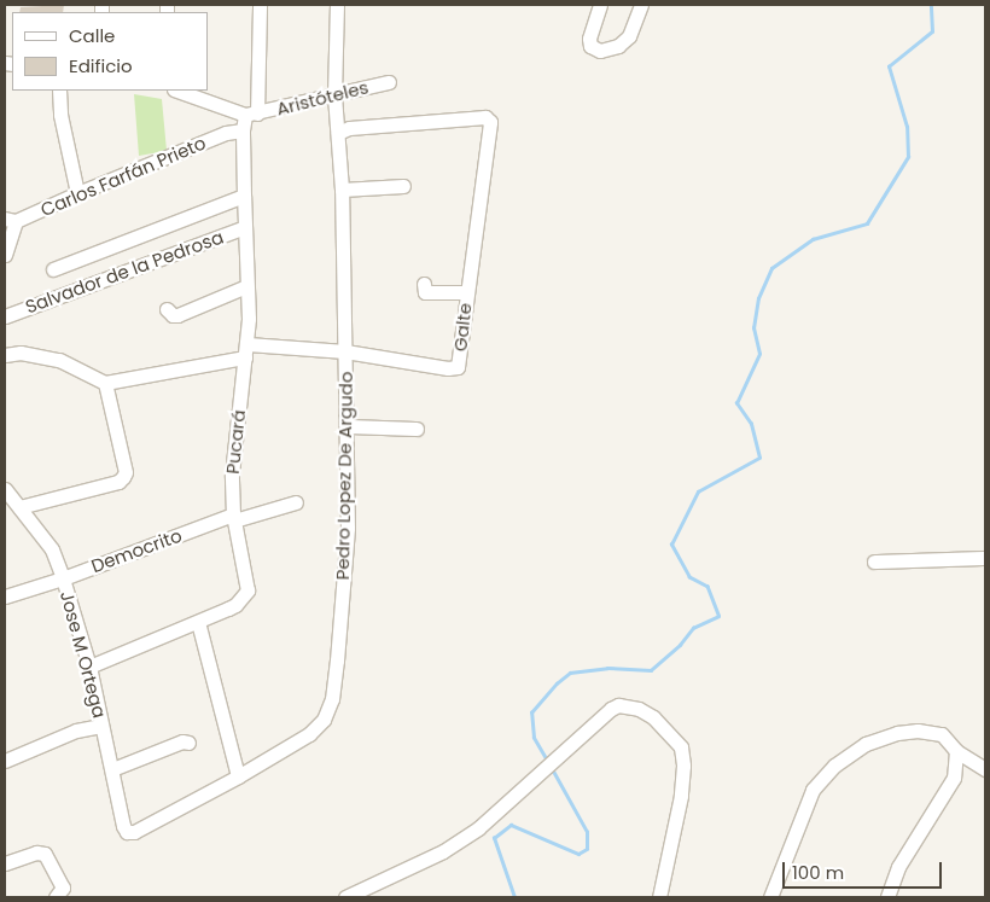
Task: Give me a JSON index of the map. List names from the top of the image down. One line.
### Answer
{"streets":{"street":["Aristóteles","Carlos Farfán Prieto","Salvador de la Pedrosa","Galte","Pucará","Pedro Lopez De Argudo","Democrito","Jose M Ortega"]},"crossings":[["Aristóteles","Pucará"],["Aristóteles","Pedro Lopez De Argudo"],["Carlos Farfán Prieto","Pucará"],["Salvador de la Pedrosa","Pucará"],["Galte","Pucará"],["Galte","Pedro Lopez De Argudo"],["Pucará","Democrito"],["Pucará","Jose M Ortega"],["Pedro Lopez De Argudo","Jose M Ortega"],["Democrito","Jose M Ortega"]],"legend":["Calle","Edificio"],"scale_bar":"100 m"}
